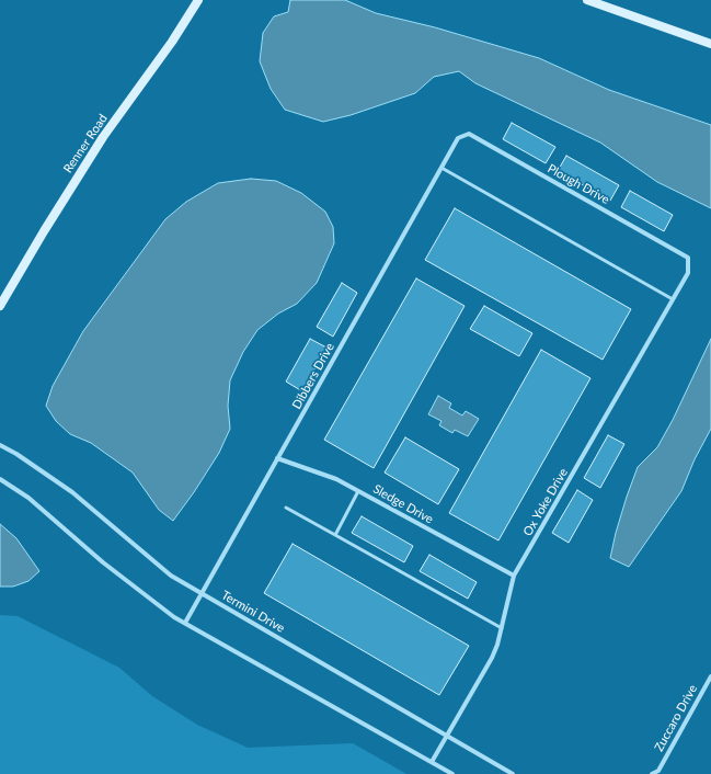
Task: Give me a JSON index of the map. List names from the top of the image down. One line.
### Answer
{"streets":{"main road":["Renner Road"],"street":["Plough Drive","Dibbers Drive","Ox Yoke Drive","Sledge Drive","Termini Drive","Zuccaro Drive"]},"crossings":[["Plough Drive","Dibbers Drive"],["Plough Drive","Ox Yoke Drive"],["Dibbers Drive","Sledge Drive"],["Dibbers Drive","Termini Drive"],["Ox Yoke Drive","Sledge Drive"],["Ox Yoke Drive","Termini Drive"]]}
